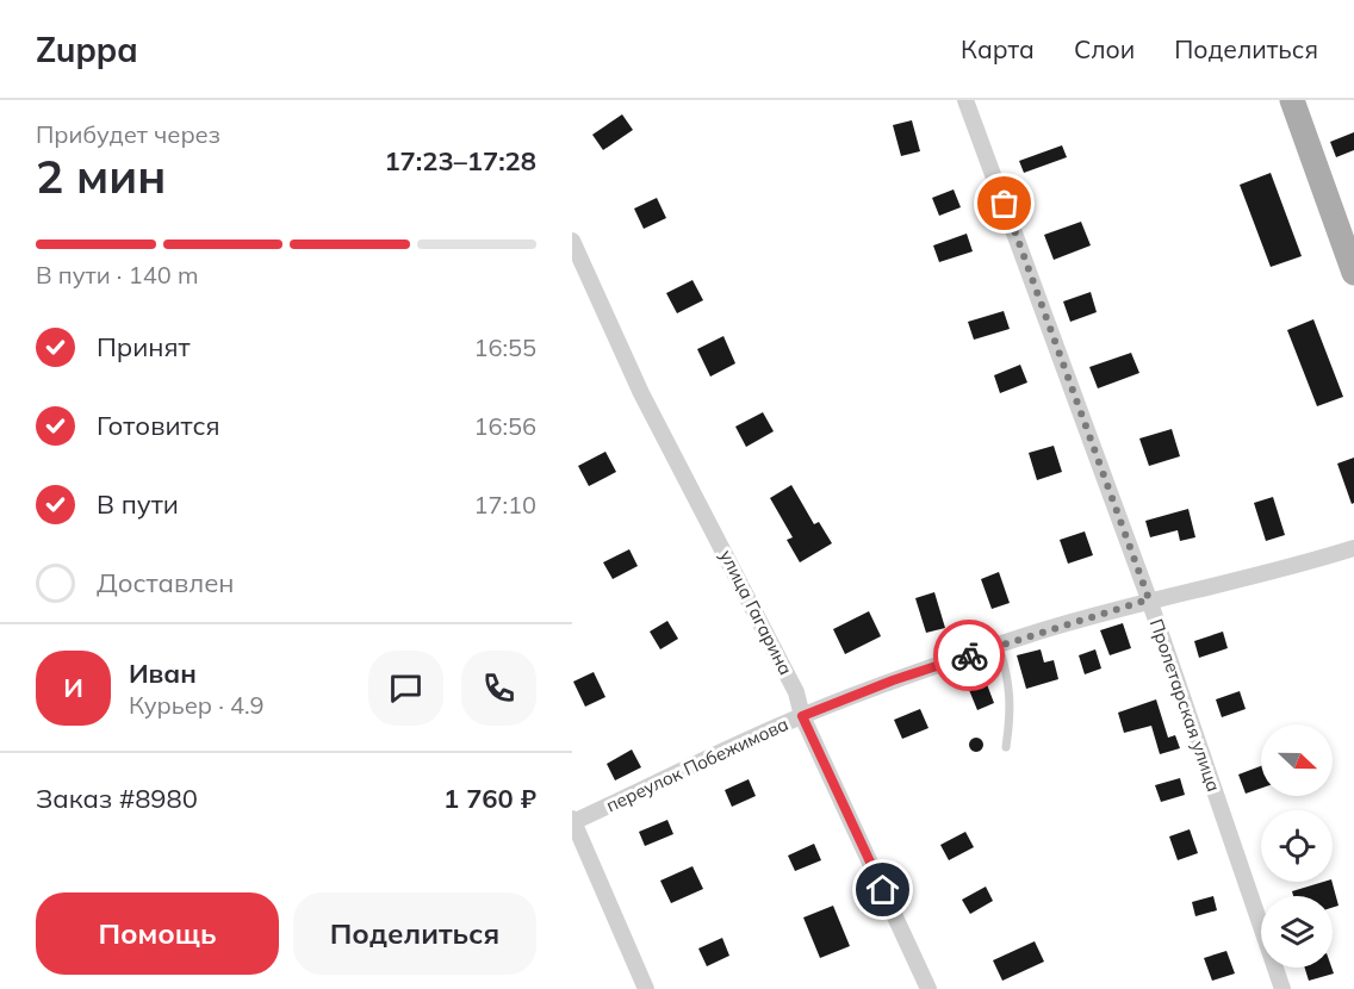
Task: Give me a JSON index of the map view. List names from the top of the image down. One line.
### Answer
{"streets":{"street":["улица Гагарина","Пролетарская улица","переулок Побежимова"]},"crossings":[["улица Гагарина","переулок Побежимова"],["Пролетарская улица","переулок Побежимова"]],"north":"right","page":{"header":"Zuppa","nav":["Карта","Слои","Поделиться"],"heading":["2 мин","Прибудет через","17:23–17:28"],"panel":["Иван","Курьер · 4.9","Заказ #8980","1 760 ₽"],"bar":"В пути · 140 m","list":[["Принят","16:55"],["Готовится","16:56"],["В пути","17:10"],"Доставлен"],"round":"И","buttons":["Помощь","Поделиться"]}}
